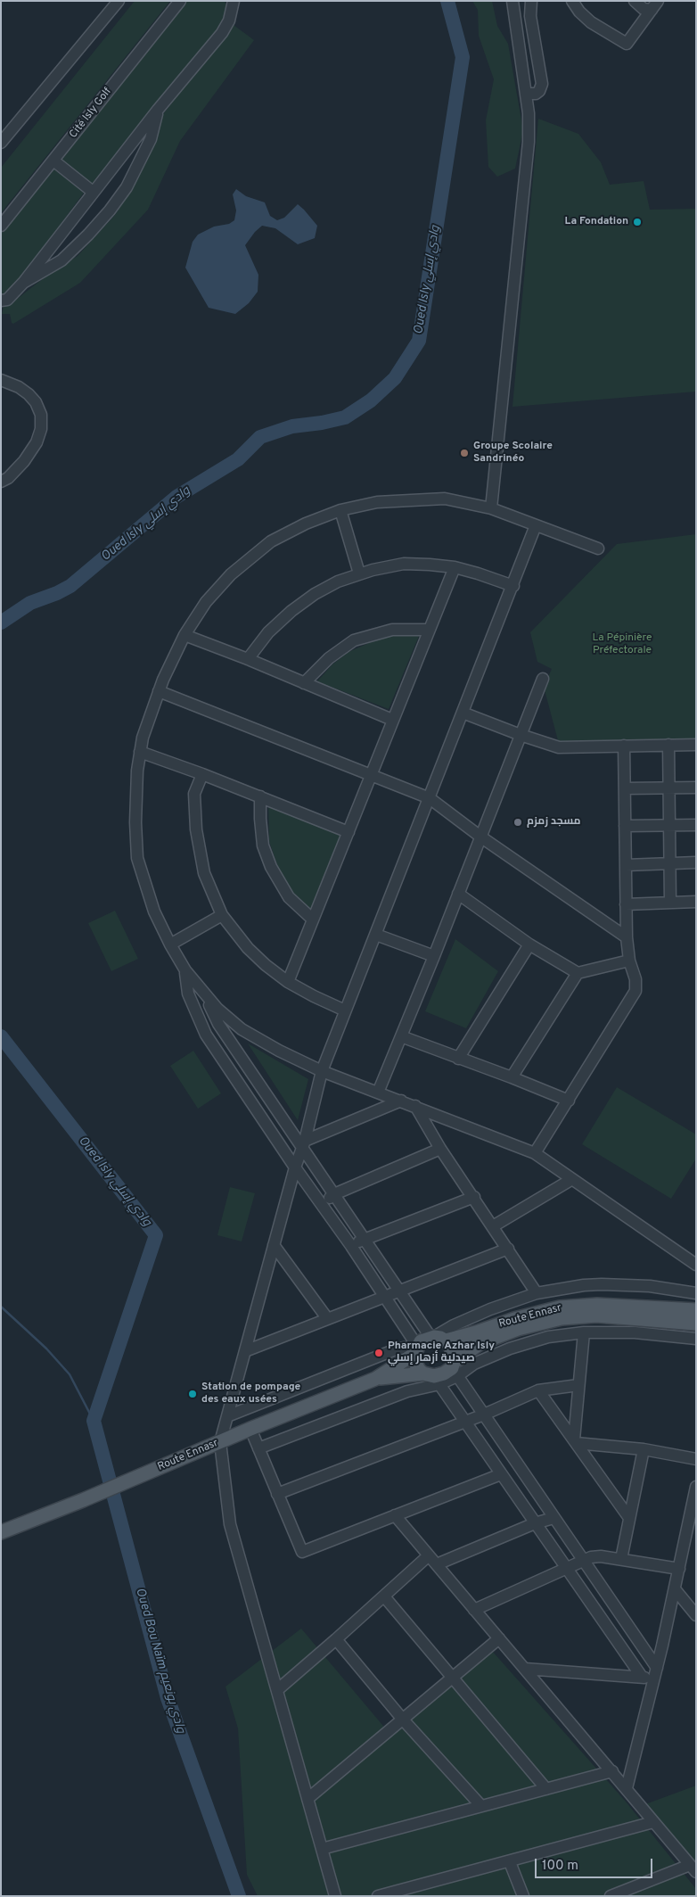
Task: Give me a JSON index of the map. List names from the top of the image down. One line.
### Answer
{"streets":{"main road":["Route Ennasr"],"street":["Cité Isly Golf"]},"water":["Oued Isly وادي إسلي","Oued Bou Naïm وادي بونعيم"],"parks":["La Pépinière Préfectorale"],"places":["La Fondation","Groupe Scolaire Sandrinéo","مسجد زمزم","Pharmacie Azhar Isly صيدلية أزهار إسلي","Station de pompage des eaux usées"],"scale_bar":"100 m"}
